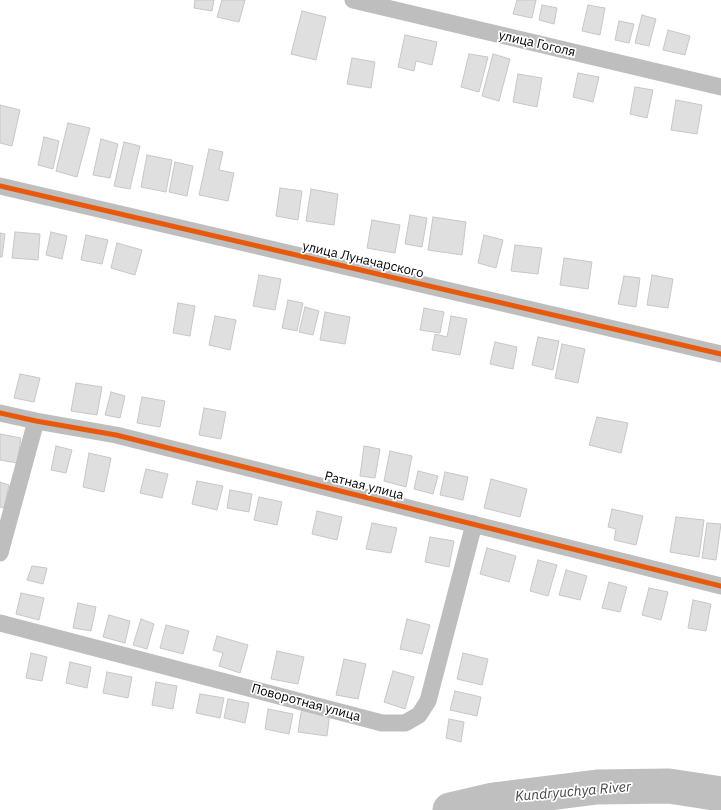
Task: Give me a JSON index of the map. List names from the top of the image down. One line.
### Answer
{"streets":{"street":["улица Гоголя","улица Луначарского","Ратная улица","Поворотная улица"]},"crossings":[["Ратная улица","Поворотная улица"]],"water":["Kundryuchya River"]}
